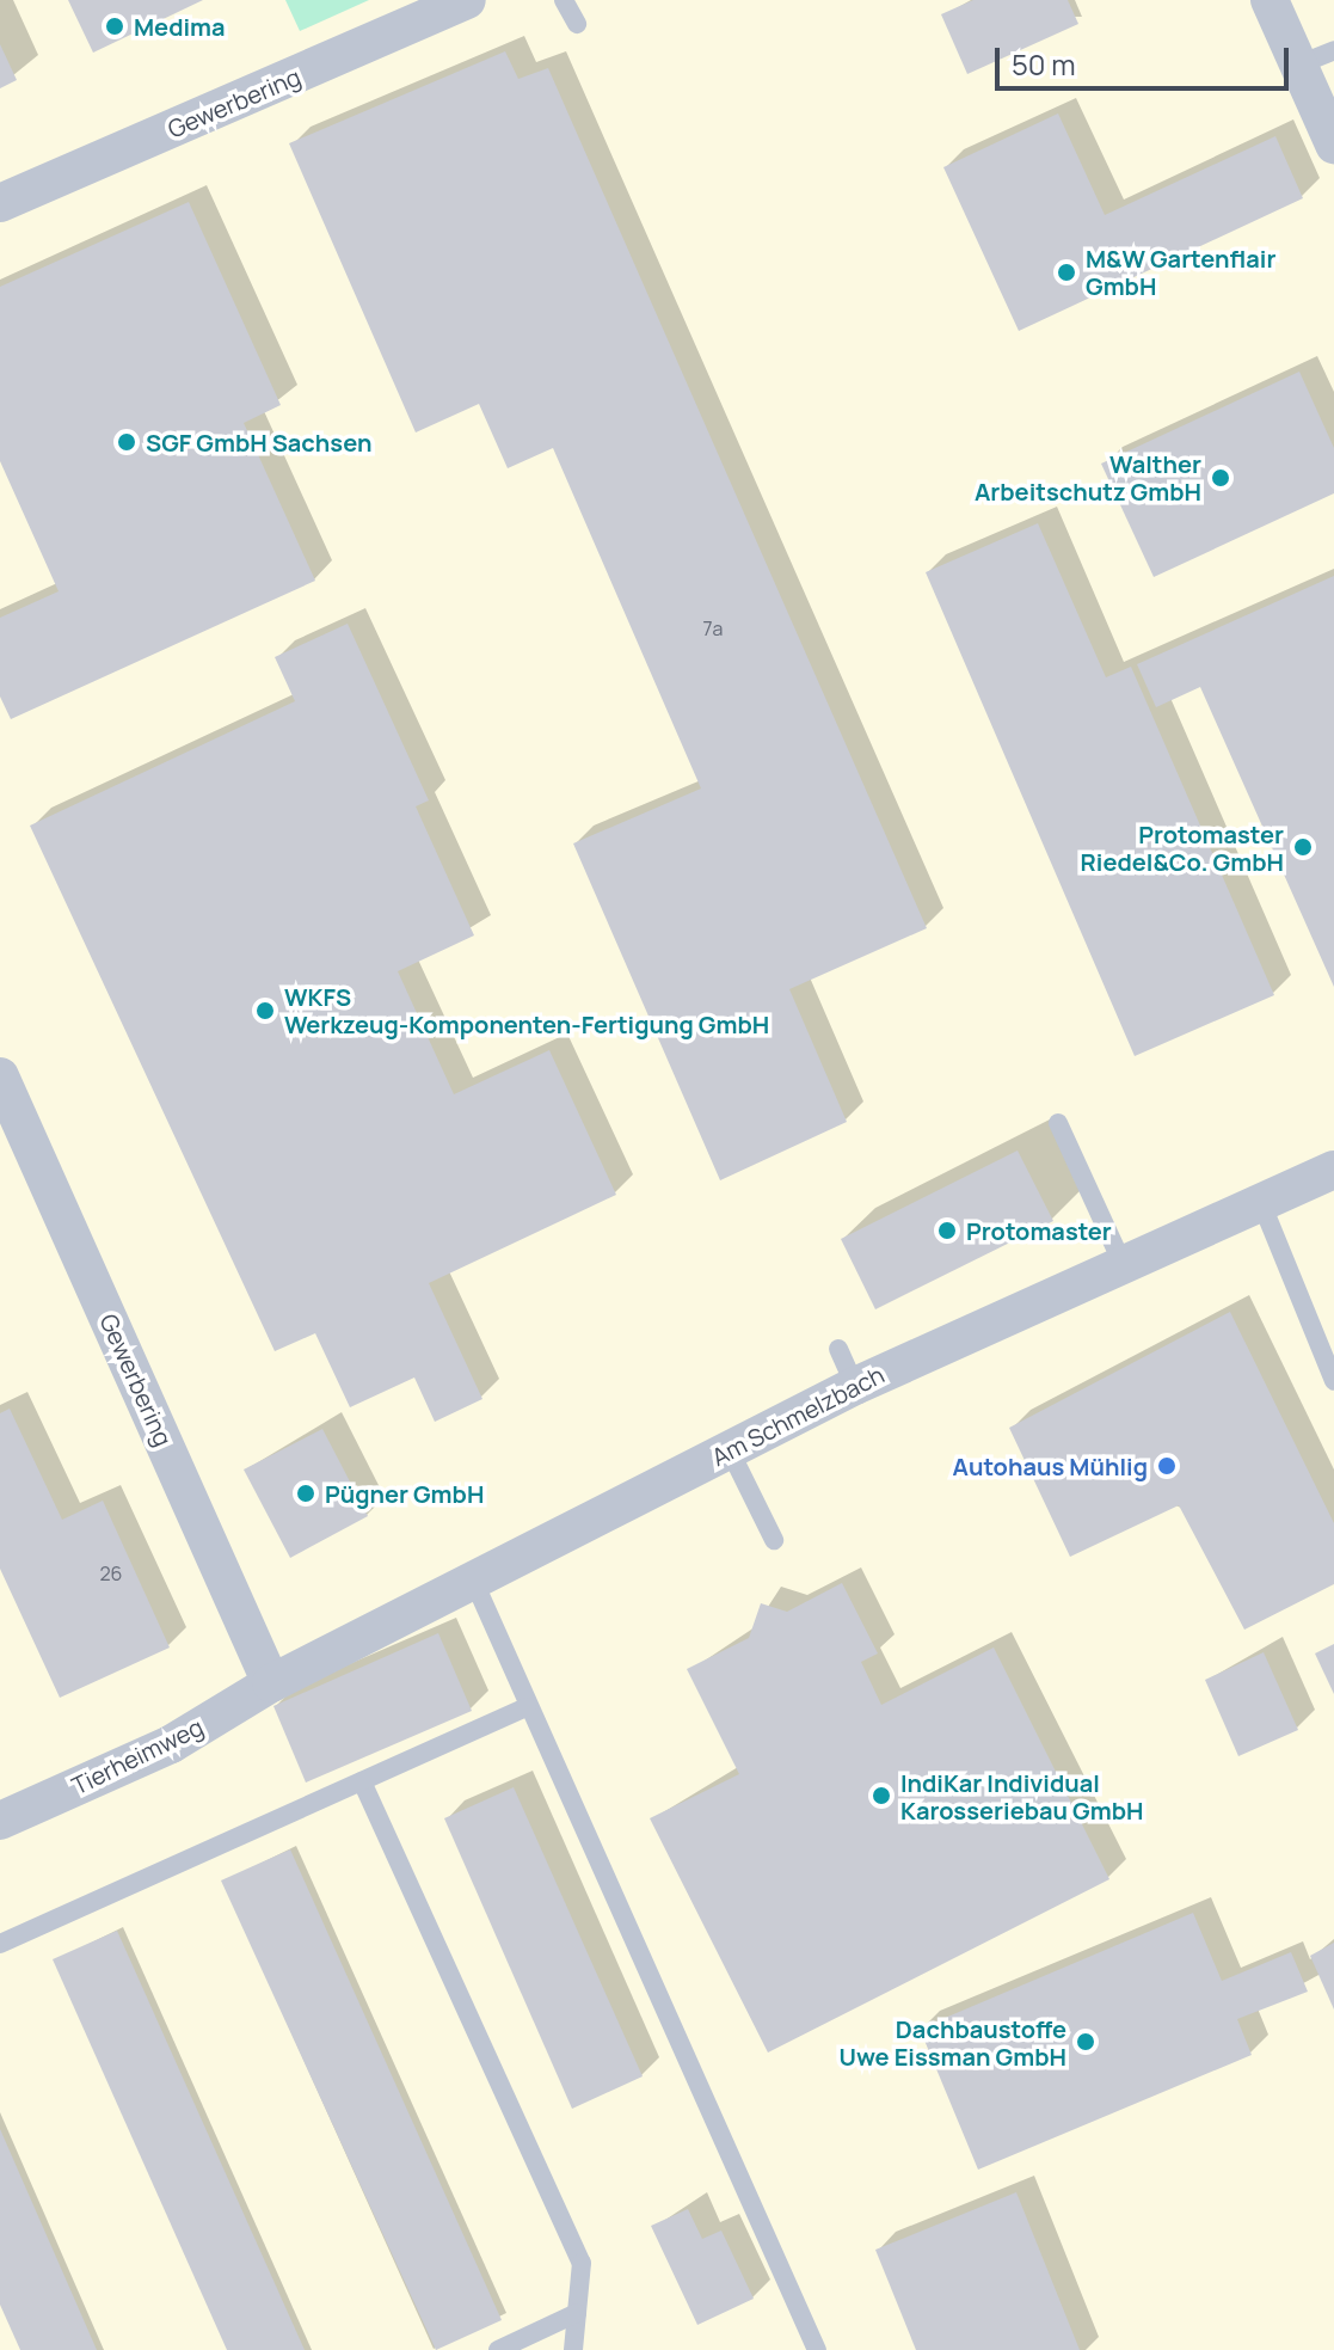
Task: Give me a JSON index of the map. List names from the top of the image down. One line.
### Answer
{"streets":{"street":["Gewerbering","Am Schmelzbach","Tierheimweg"]},"crossings":[["Gewerbering","Am Schmelzbach"],["Gewerbering","Tierheimweg"],["Am Schmelzbach","Tierheimweg"]],"places":["Medima","M&W Gartenflair GmbH","SGF GmbH Sachsen","Walther Arbeitschutz GmbH","Protomaster Riedel&Co. GmbH","WKFS Werkzeug-Komponenten-Fertigung GmbH","Protomaster","Autohaus Mühlig","Pügner GmbH","IndiKar Individual Karosseriebau GmbH","Dachbaustoffe Uwe Eissman GmbH"],"house_numbers":["7a","26"],"scale_bar":"50 m"}
